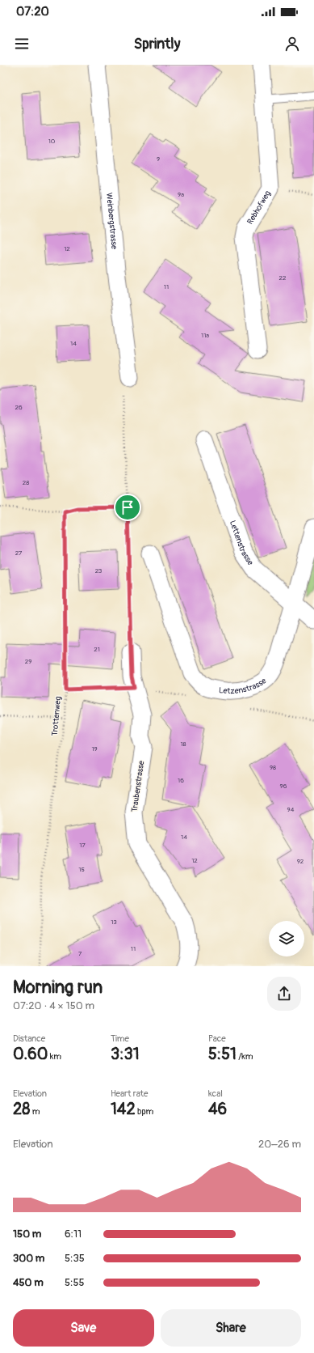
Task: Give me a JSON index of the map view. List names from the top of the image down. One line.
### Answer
{"streets":{"street":["Rebhofweg","Weinbergstrasse","Lettenstrasse","Letzenstrasse","Traubenstrasse"],"path":["Trottenweg"]},"crossings":[["Lettenstrasse","Letzenstrasse"]],"house_numbers":["10","9","9a","12","22","11","11a","14","26","28","27","23","21","29","18","19","98","16","96","94","14","17","12","92","15","13","11","7"],"page":{"status":"07:20","header":"Sprintly","heading":["Morning run","07:20 · 4 × 150 m"],"stats":[["Distance","0.60 km"],["Time","3:31"],["Pace","5:51 /km"],["Elevation","28 m"],["Heart rate","142 bpm"],["kcal","46"]],"chart":["Elevation","20–26 m"],"list":[{"name":"150 m","note":"6:11"},{"name":"300 m","note":"5:35"},{"name":"450 m","note":"5:55"}],"buttons":["Save","Share"]}}
